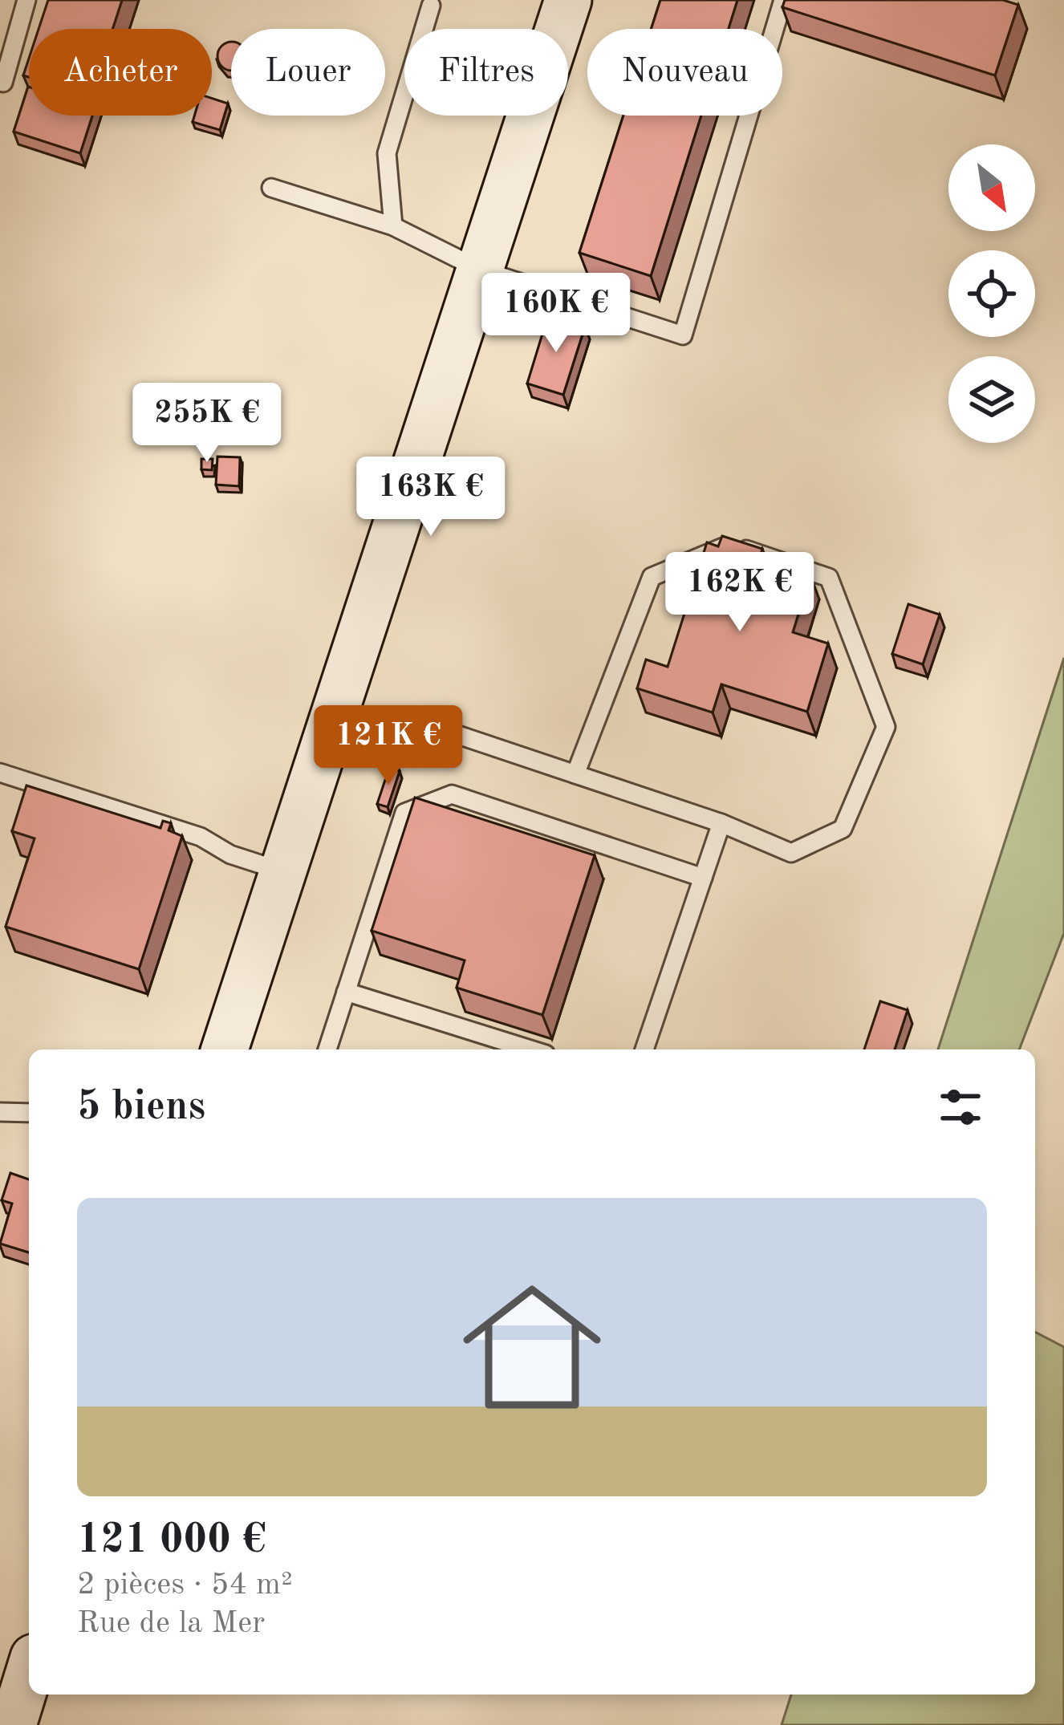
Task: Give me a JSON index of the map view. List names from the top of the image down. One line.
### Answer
{"north":"bottom right","page":{"chip":["Acheter","Louer","Filtres","Nouveau"],"price":["160K €","255K €","163K €","162K €","121K €"],"heading":"5 biens","list":[{"name":"121 000 €","note":"2 pièces · 54 m² · Rue de la Mer"}]}}
